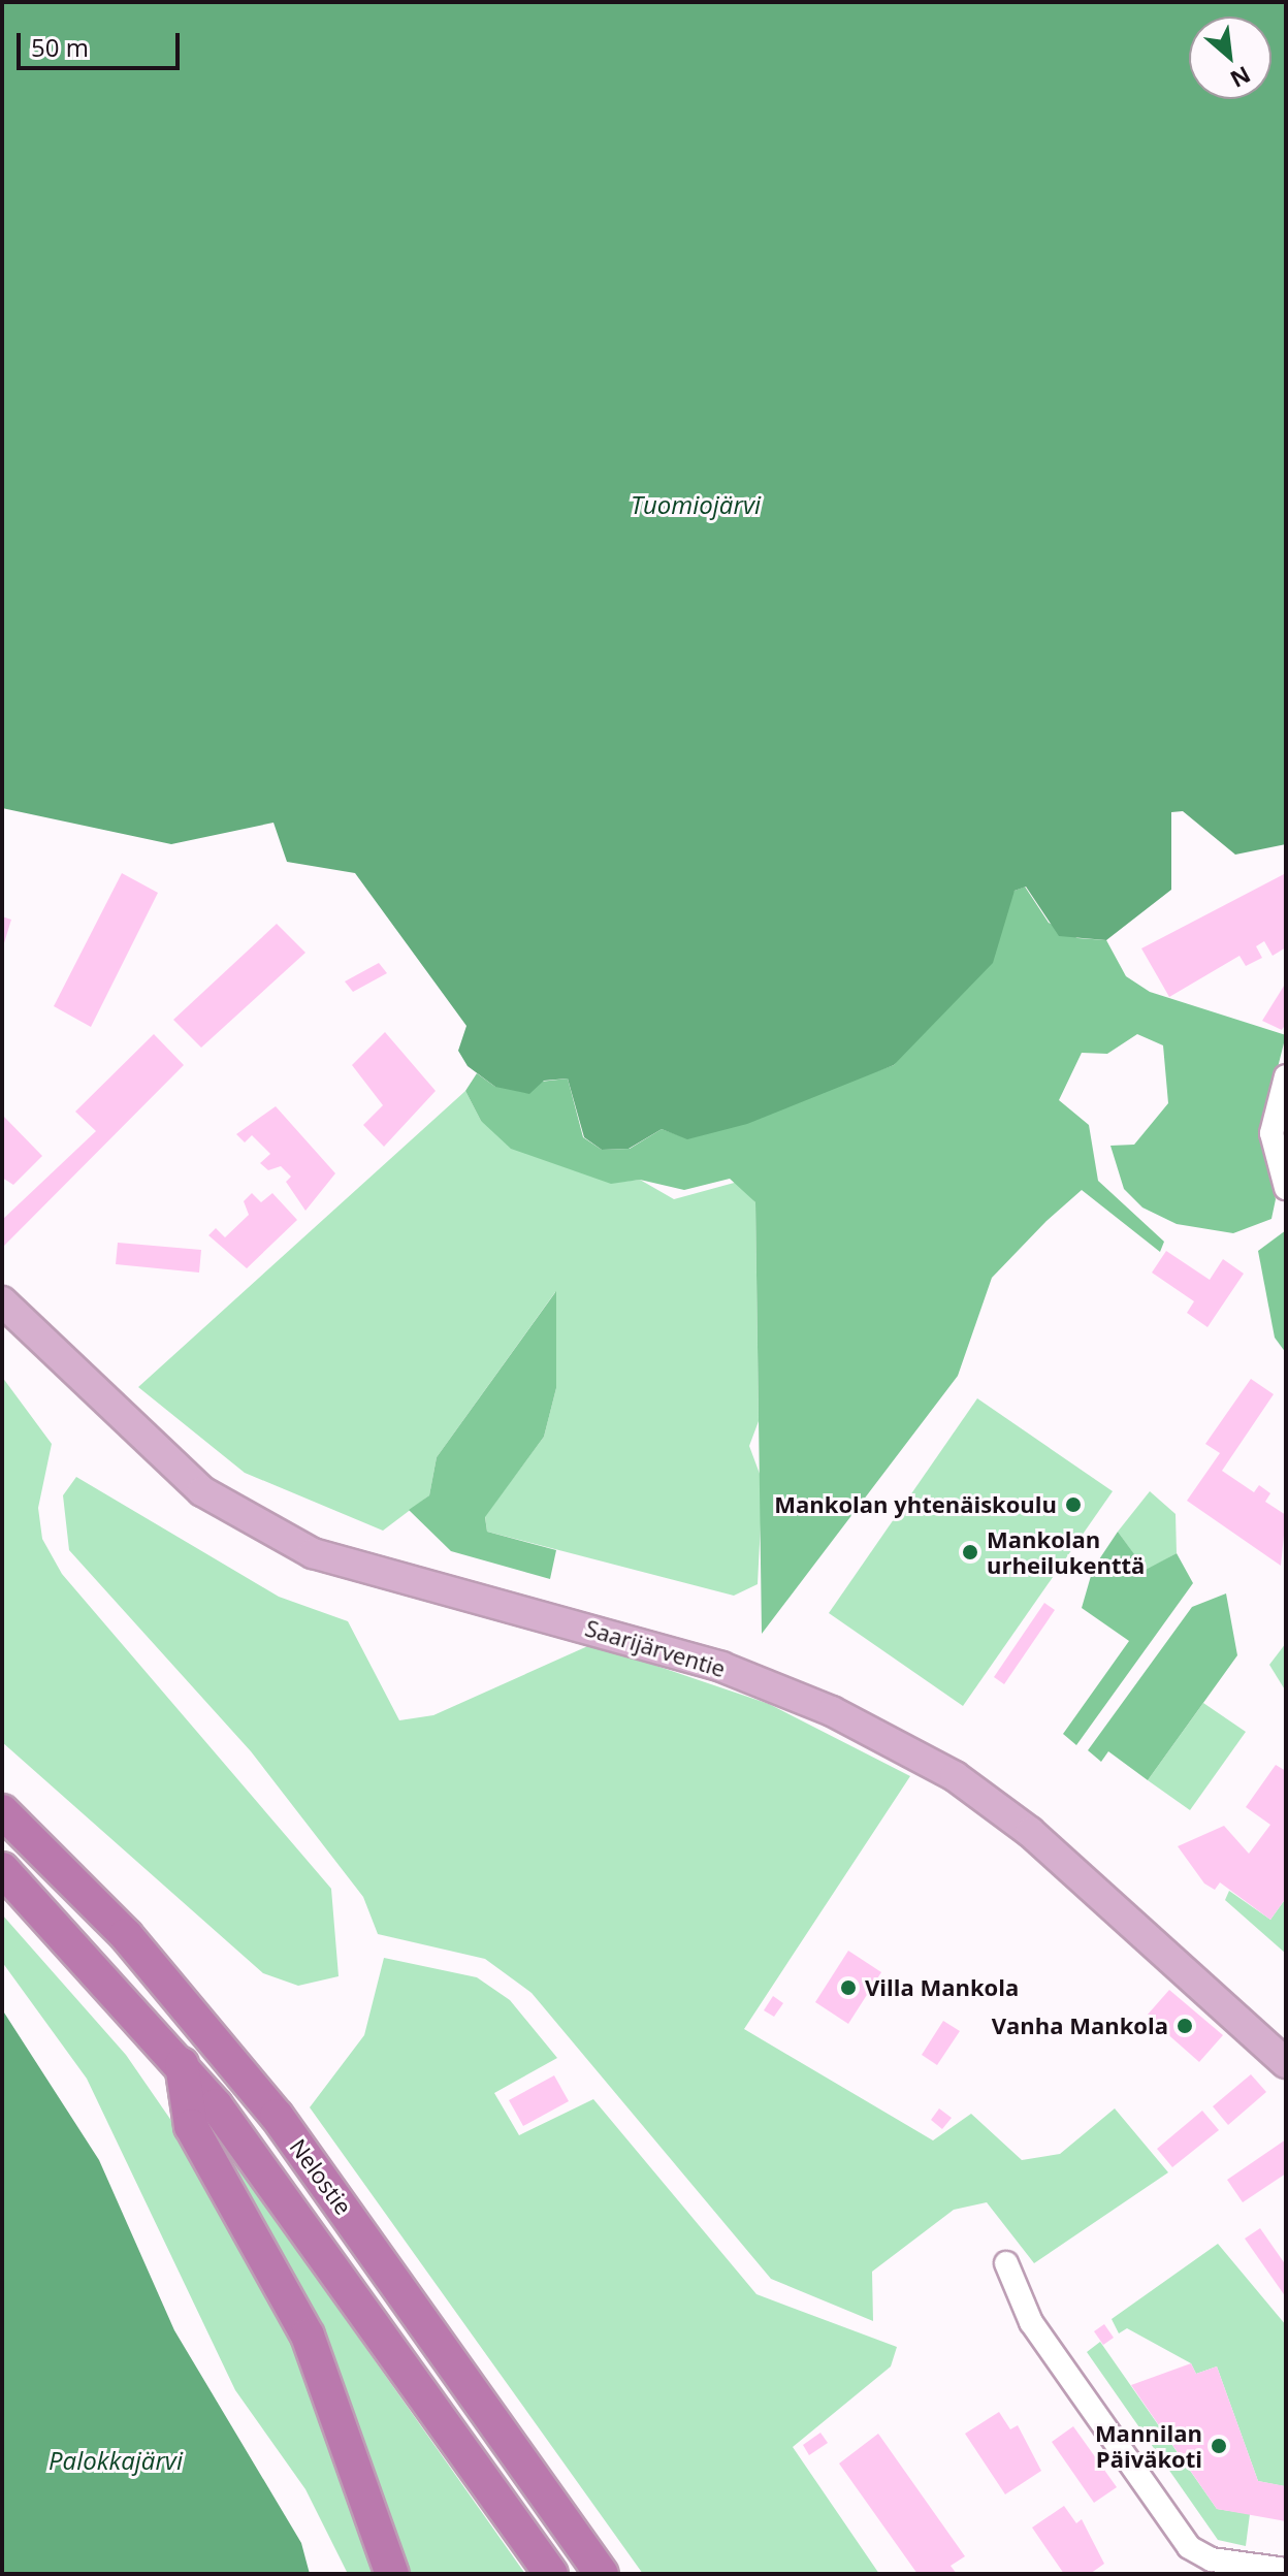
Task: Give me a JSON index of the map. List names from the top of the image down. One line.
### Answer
{"streets":{"highway":["Nelostie"],"main road":["Saarijärventie"]},"water":["Tuomiojärvi","Palokkajärvi"],"places":["Mankolan yhtenäiskoulu","Mankolan urheilukenttä","Villa Mankola","Vanha Mankola","Mannilan Päiväkoti"],"scale_bar":"50 m","north":"bottom right"}
